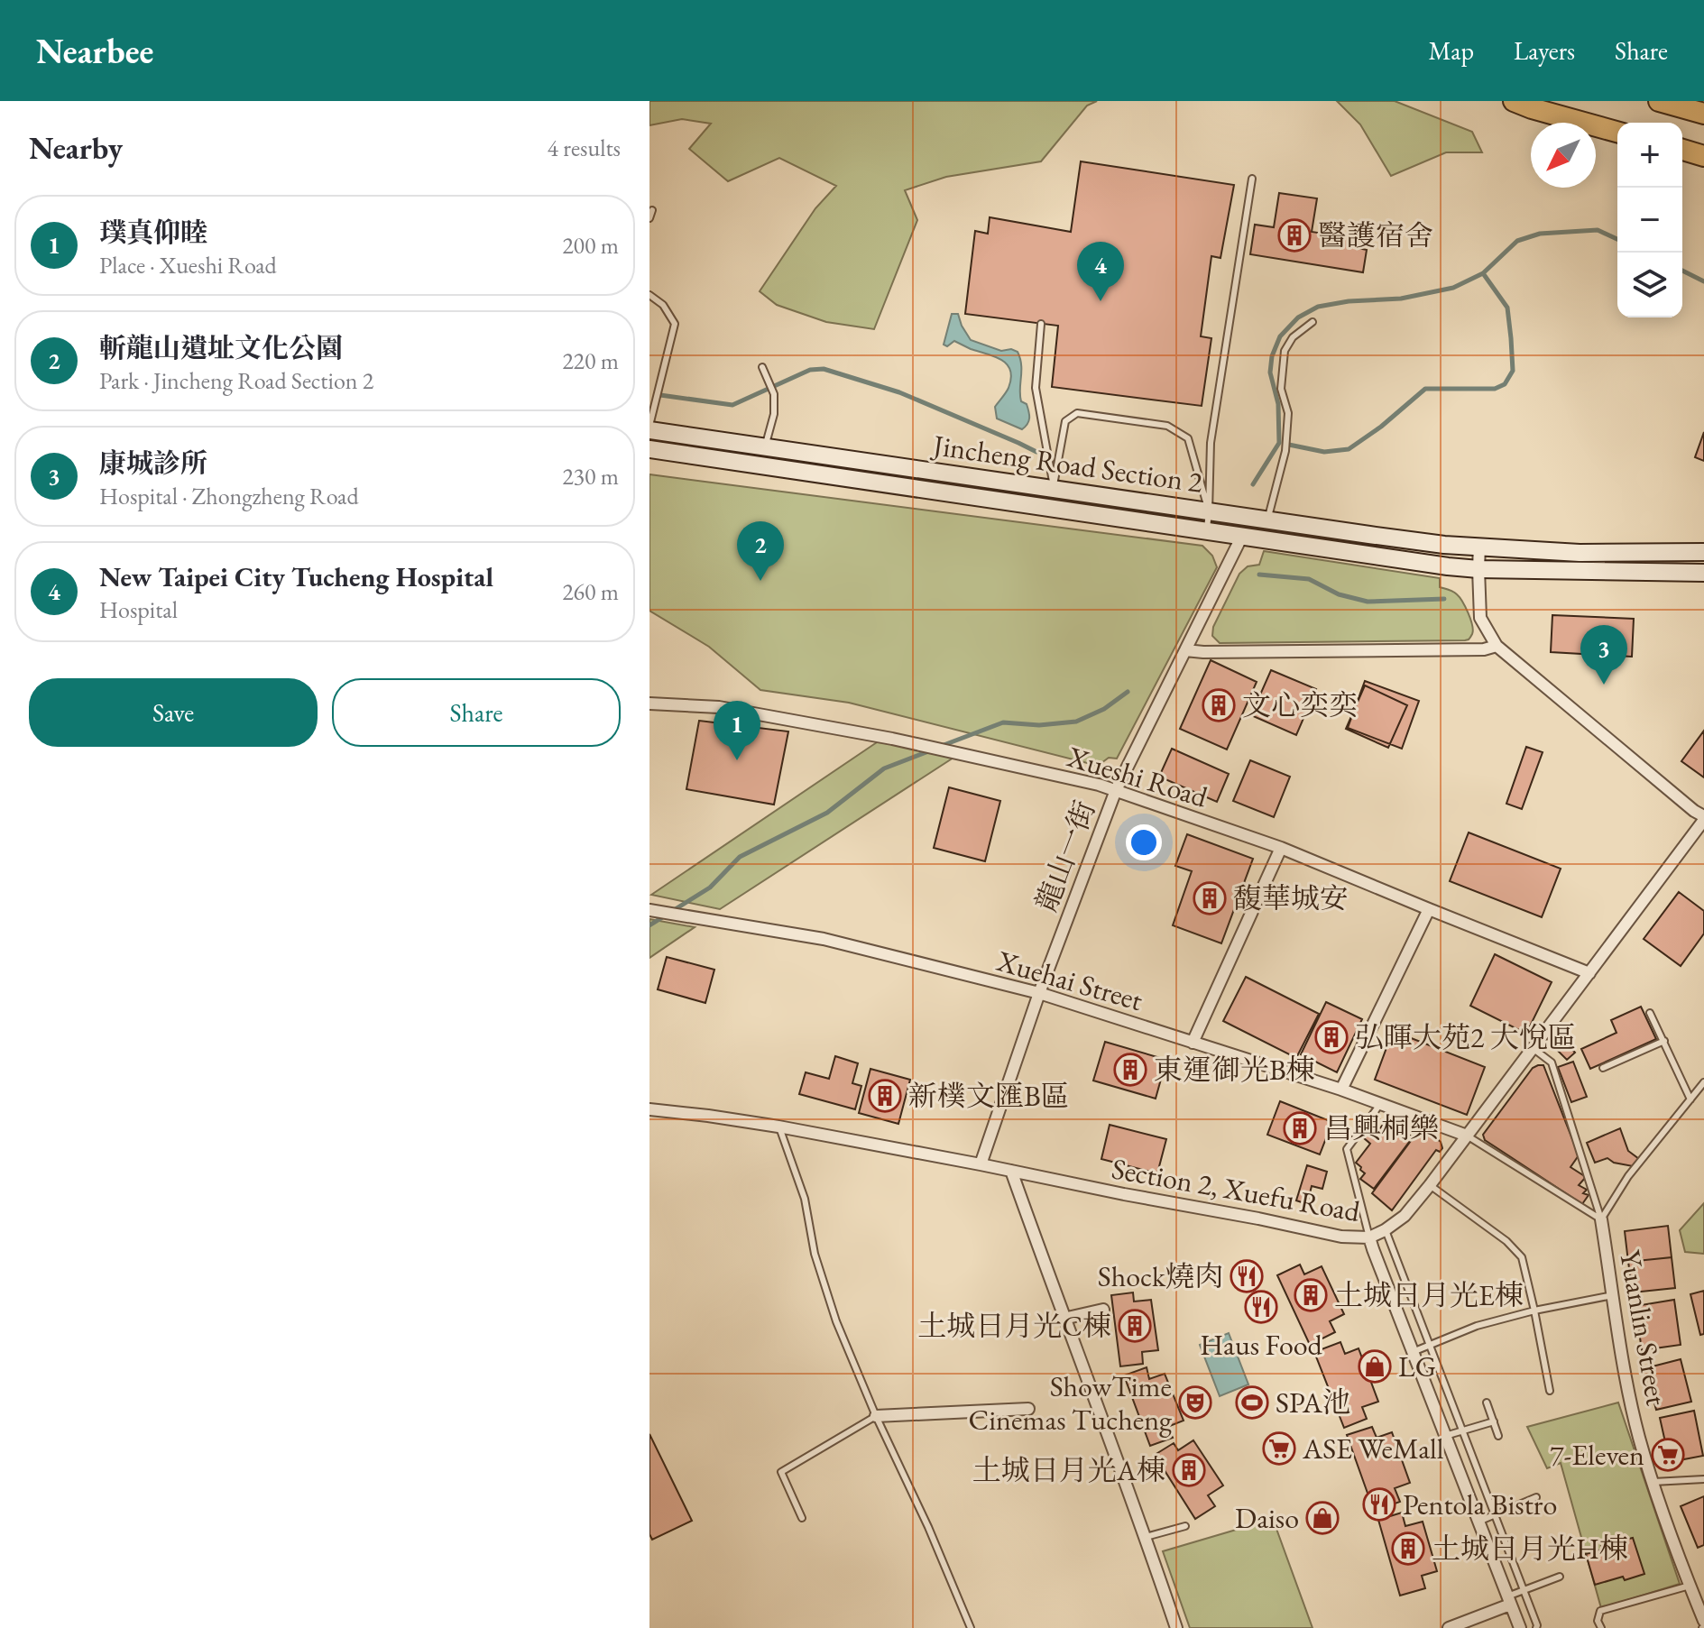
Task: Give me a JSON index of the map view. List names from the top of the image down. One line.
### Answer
{"streets":{"main road":["Jincheng Road Section 2"],"street":["Xueshi Road","龍山一街","Xuehai Street","Section 2, Xuefu Road","Yuanlin Street"]},"crossings":[["Jincheng Road Section 2","龍山一街"],["Xueshi Road","龍山一街"],["Xueshi Road","Section 2, Xuefu Road"],["龍山一街","Xuehai Street"],["龍山一街","Section 2, Xuefu Road"],["Xuehai Street","Section 2, Xuefu Road"],["Section 2, Xuefu Road","Yuanlin Street"]],"places":{"building":["醫護宿舍","文心奕奕","馥華城安","弘暉大苑2 大悅區","東運御光B棟","新樸文匯B區","昌興桐樂","土城日月光E棟","土城日月光C棟","土城日月光A棟","土城日月光H棟"],"restaurant":["Shock燒肉","Haus Food","Pentola Bistro"],"shop":["LG","Daiso"],"theatre":["ShowTime Cinemas Tucheng"],"sports":["SPA池"],"supermarket":["ASE WeMall","7-Eleven"]},"north":"bottom left","page":{"header":"Nearbee","nav":["Map","Layers","Share"],"heading":["Nearby","4 results"],"map_buttons":["+","−"],"list":[{"mark":"1","name":"璞真仰睦","note":"Place · Xueshi Road","value":"200 m"},{"mark":"2","name":"斬龍山遺址文化公園","note":"Park · Jincheng Road Section 2","value":"220 m"},{"mark":"3","name":"康城診所","note":"Hospital · Zhongzheng Road","value":"230 m"},{"mark":"4","name":"New Taipei City Tucheng Hospital","note":"Hospital","value":"260 m"}],"pins":["4","2","3","1"],"buttons":["Save","Share"]}}
